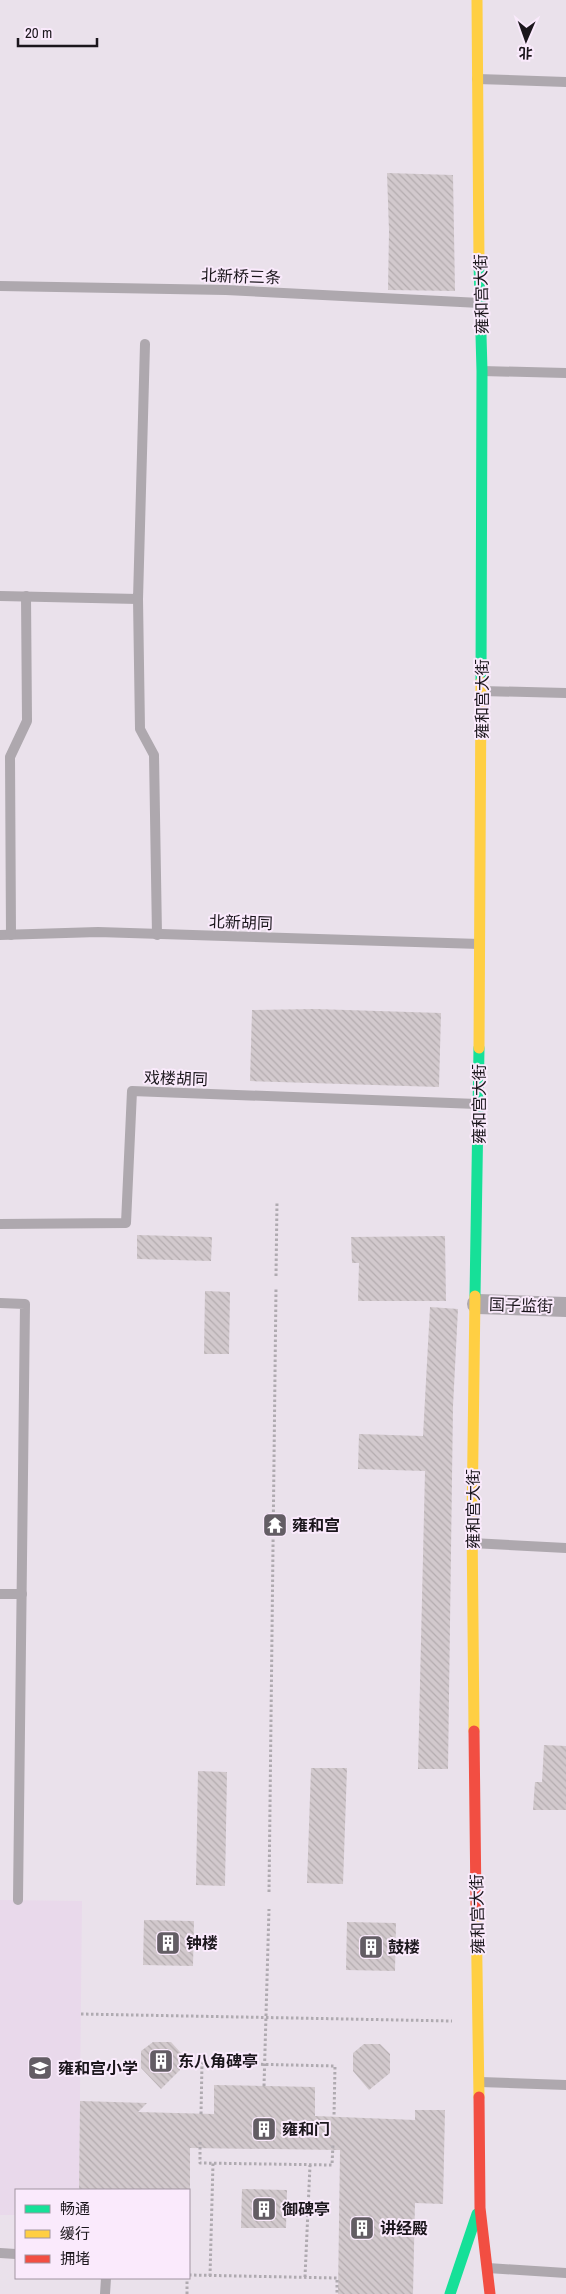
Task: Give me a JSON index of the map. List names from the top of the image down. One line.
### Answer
{"streets":{"main road":["雍和宫大街"],"street":["国子监街"],"lane":["北新桥三条","北新胡同","戏楼胡同"]},"crossings":[["北新桥三条","雍和宫大街"],["雍和宫大街","北新胡同"],["雍和宫大街","戏楼胡同"],["雍和宫大街","国子监街"]],"places":{"temple":["雍和宫"],"building":["钟楼","鼓楼","东八角碑亭","雍和门","御碑亭","讲经殿"],"school or university":["雍和宫小学"]},"legend":["畅通","缓行","拥堵"],"scale_bar":"20 m","north":"bottom"}
